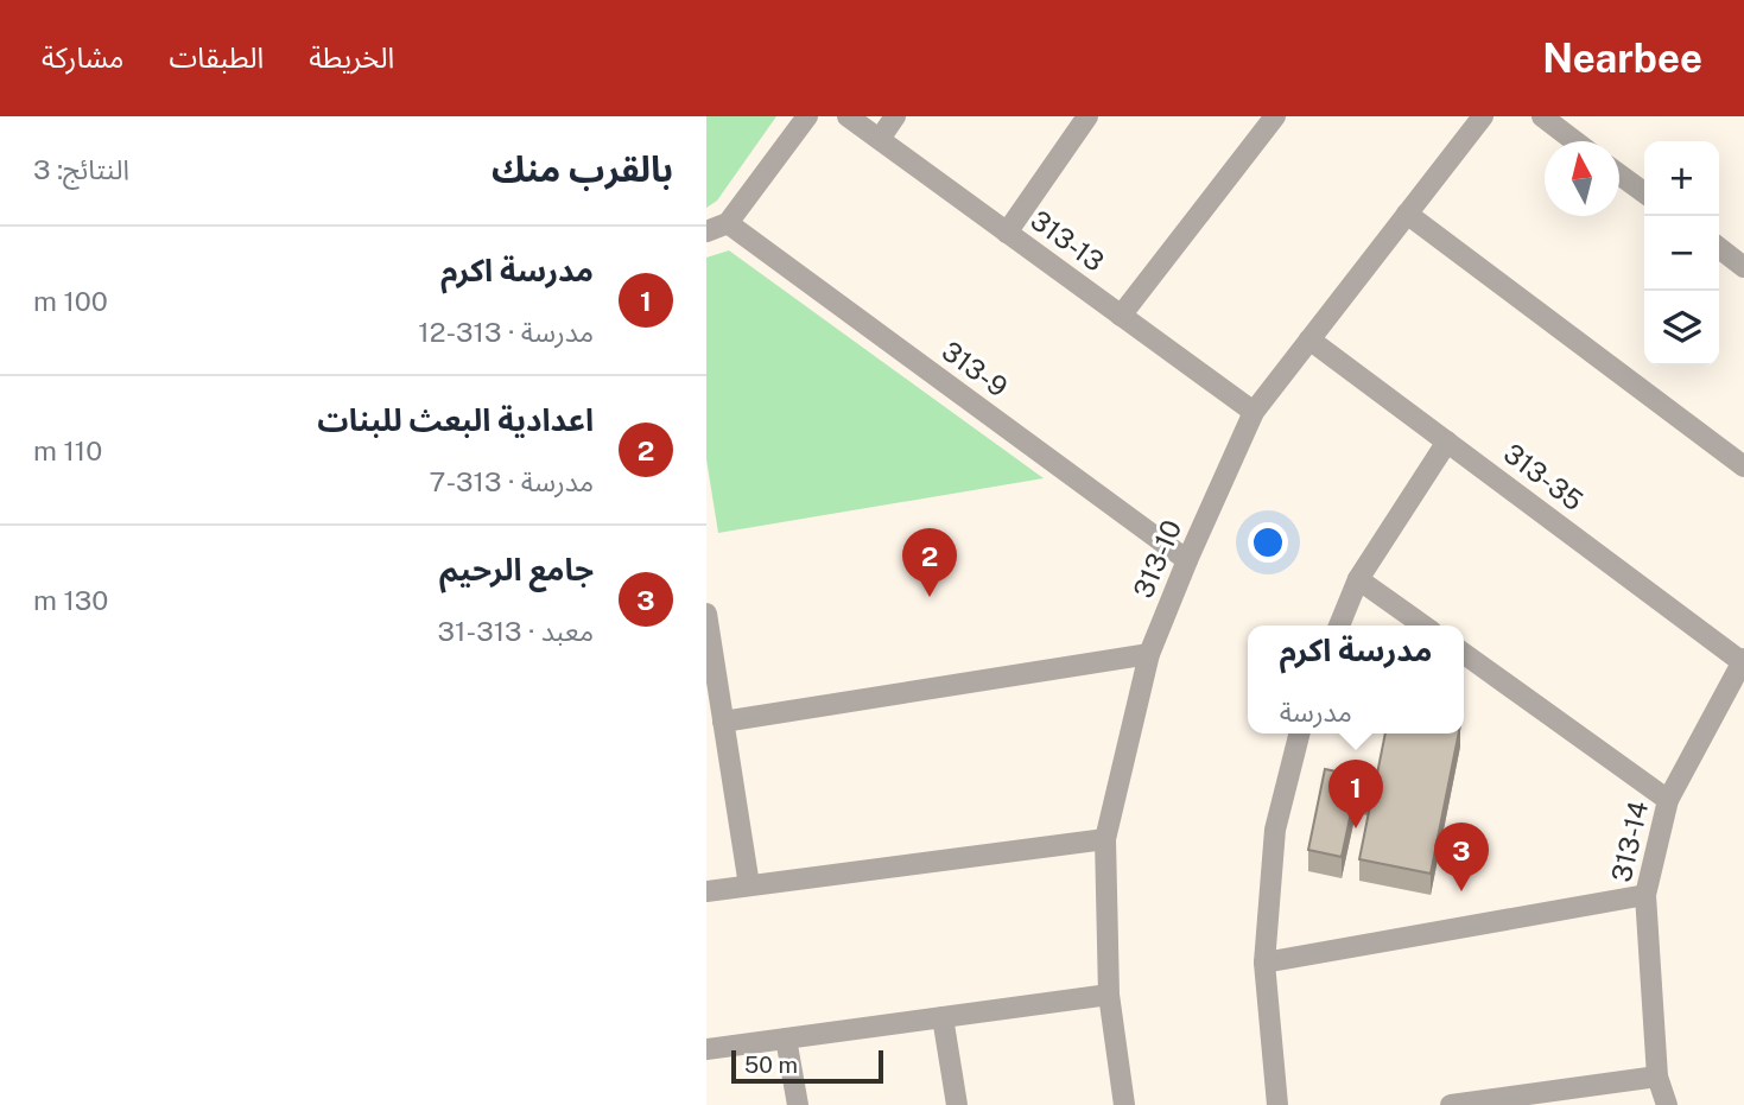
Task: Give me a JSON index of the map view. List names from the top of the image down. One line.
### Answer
{"streets":{"street":["313-13","313-9","313-35","313-10","313-14"]},"crossings":[["313-13","313-10"],["313-9","313-10"],["313-35","313-10"],["313-35","313-14"]],"scale_bar":"50 m","north":"top","page":{"header":"Nearbee","nav":["الخريطة","الطبقات","مشاركة"],"heading":["بالقرب منك","النتائج: 3"],"map_buttons":["+","−"],"list":[{"mark":"1","name":"مدرسة اكرم","note":"مدرسة · 313-12","value":"100 m"},{"mark":"2","name":"اعدادية البعث للبنات","note":"مدرسة · 313-7","value":"110 m"},{"mark":"3","name":"جامع الرحيم","note":"معبد · 313-31","value":"130 m"}],"pins":["2","1","3"],"popup":["مدرسة اكرم","مدرسة"],"scale":"50 m"}}
